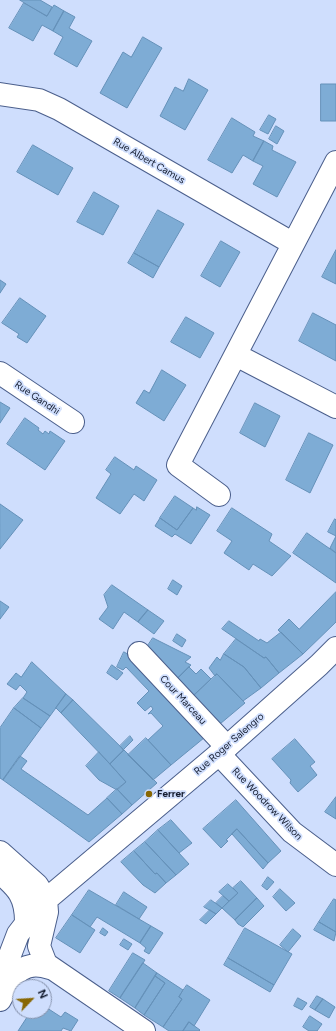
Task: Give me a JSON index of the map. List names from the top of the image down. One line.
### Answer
{"streets":{"street":["Rue Albert Camus","Rue Gandhi","Cour Marceau","Rue Roger Salengro","Rue Woodrow Wilson"]},"crossings":[["Cour Marceau","Rue Roger Salengro"],["Cour Marceau","Rue Woodrow Wilson"],["Rue Roger Salengro","Rue Woodrow Wilson"]],"places":["Ferrer"],"north":"top right"}
